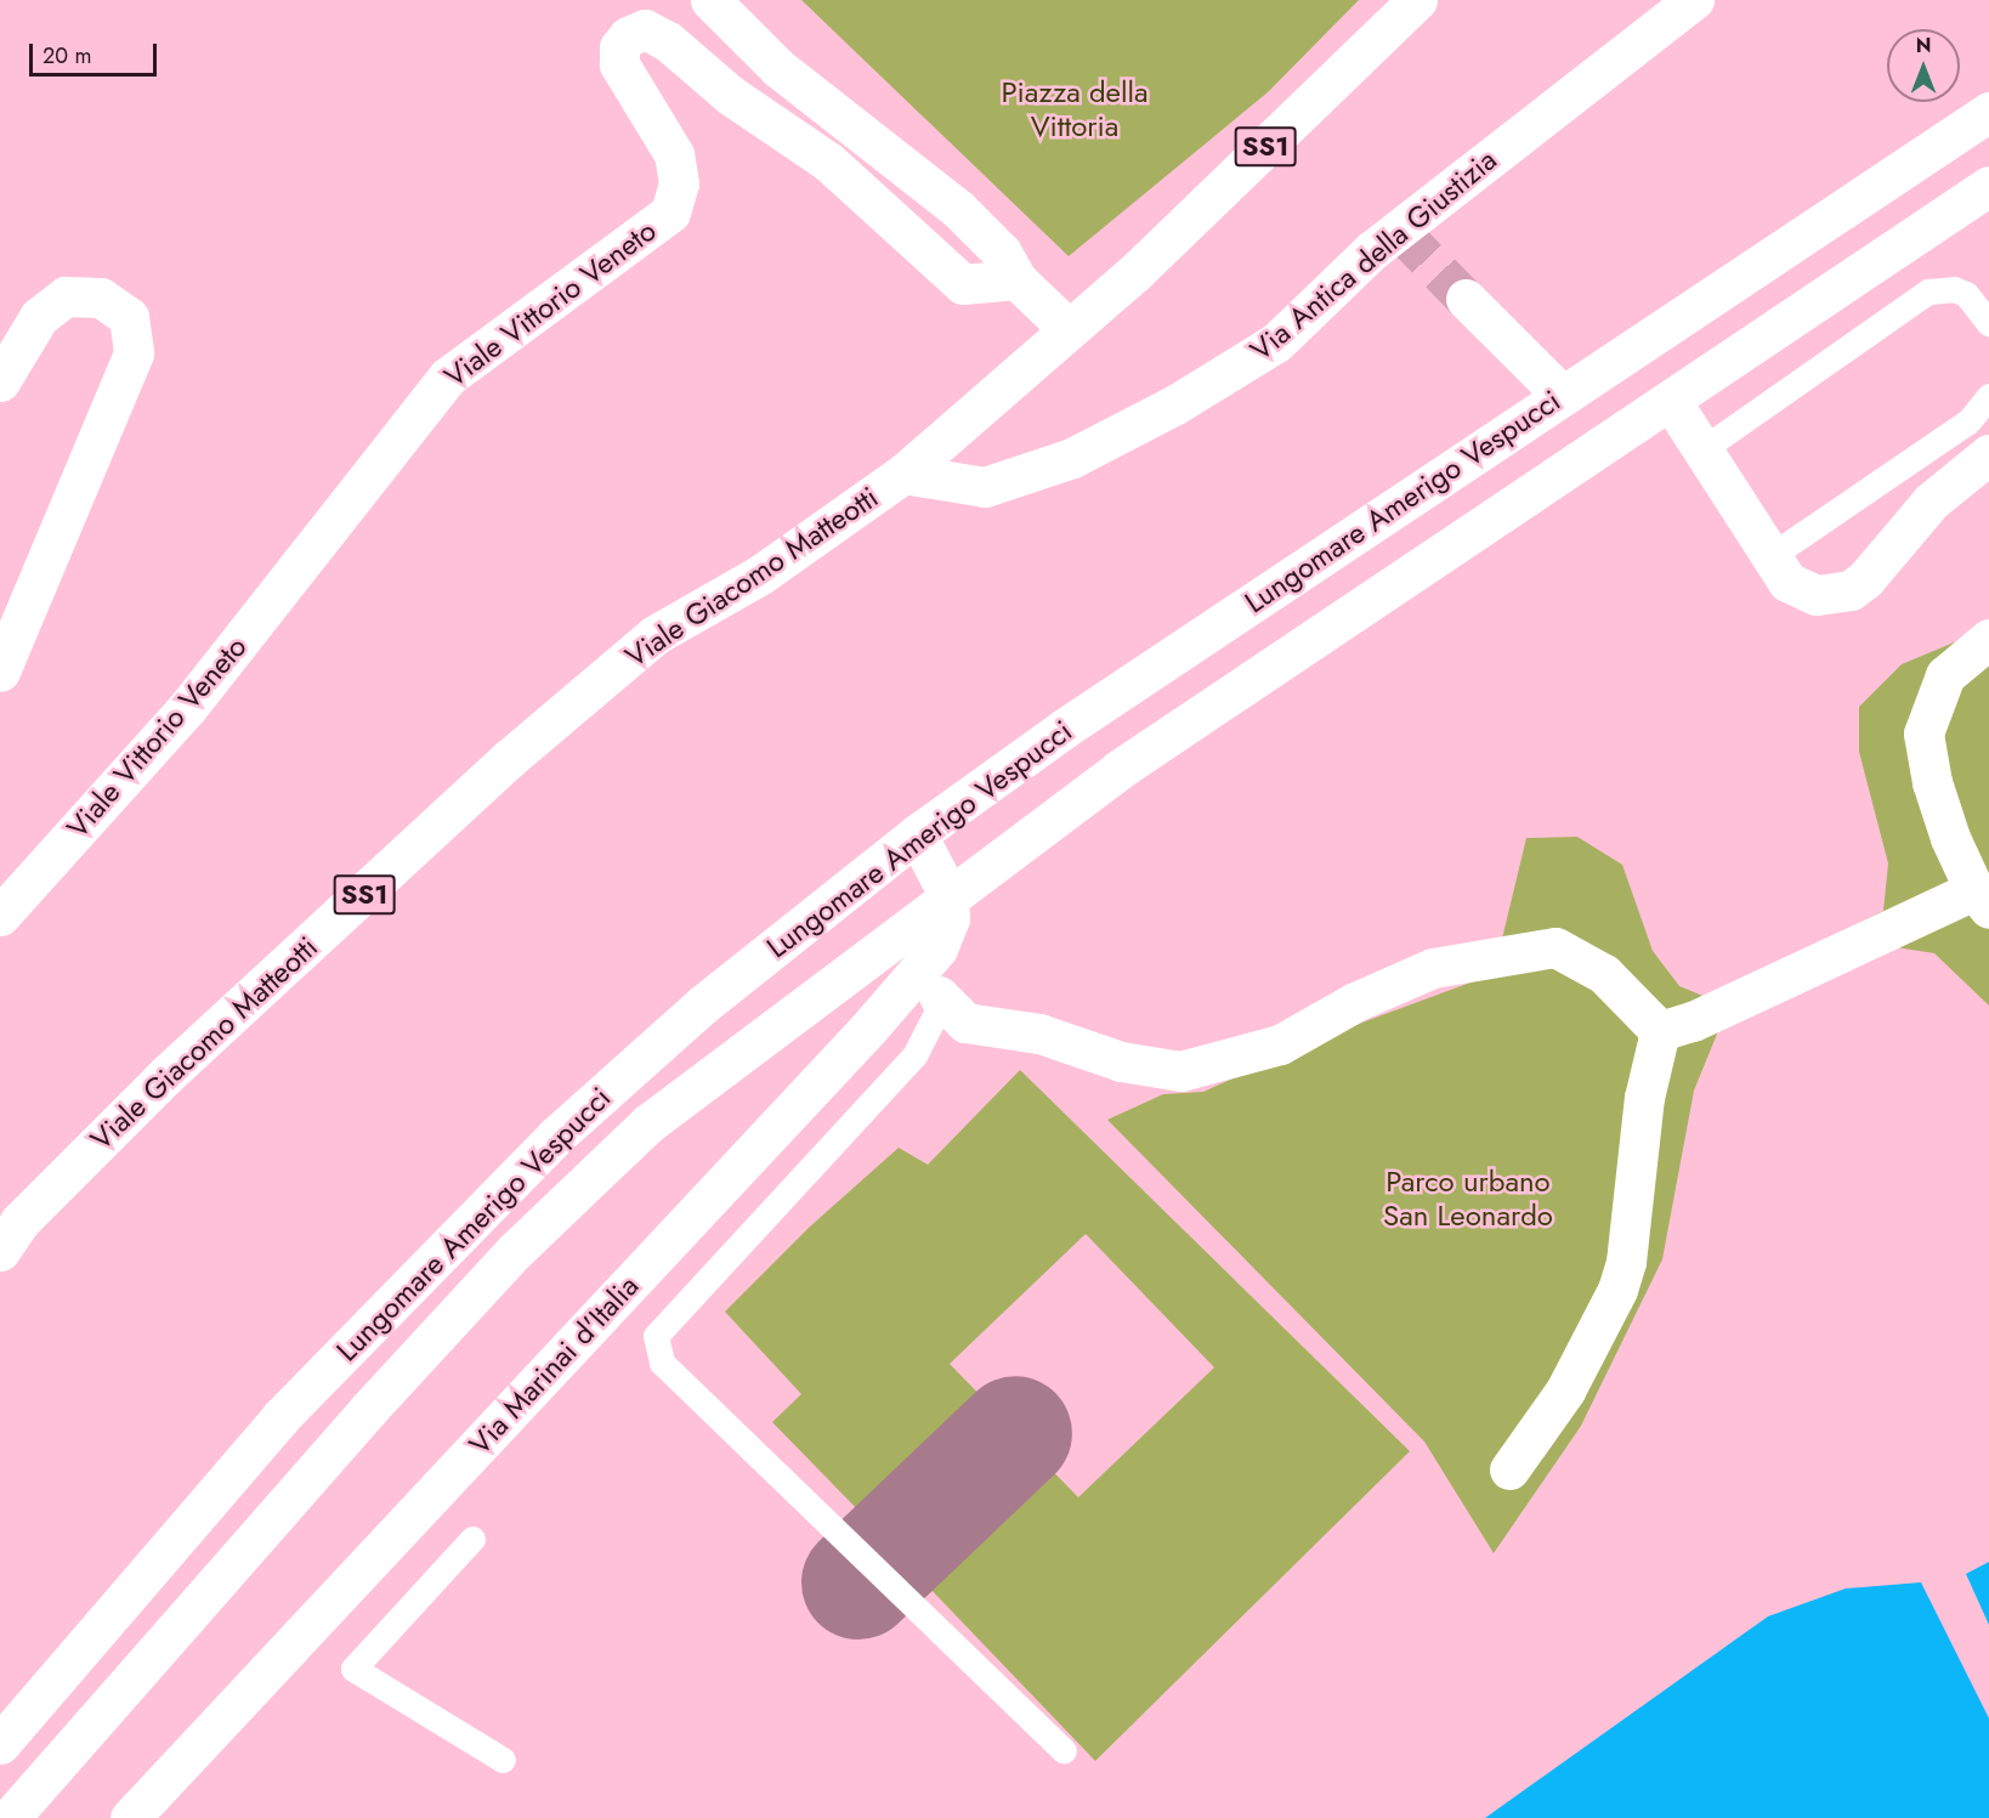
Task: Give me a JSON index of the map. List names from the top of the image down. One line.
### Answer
{"streets":{"street":["SS1","Via Antica della Giustizia","Viale Vittorio Veneto","Lungomare Amerigo Vespucci","Viale Giacomo Matteotti","Via Marinai d'Italia"]},"crossings":[["Via Antica della Giustizia","Viale Giacomo Matteotti"],["Lungomare Amerigo Vespucci","Via Marinai d'Italia"]],"parks":["Piazza della Vittoria","Parco urbano San Leonardo"],"scale_bar":"20 m","north":"top"}
